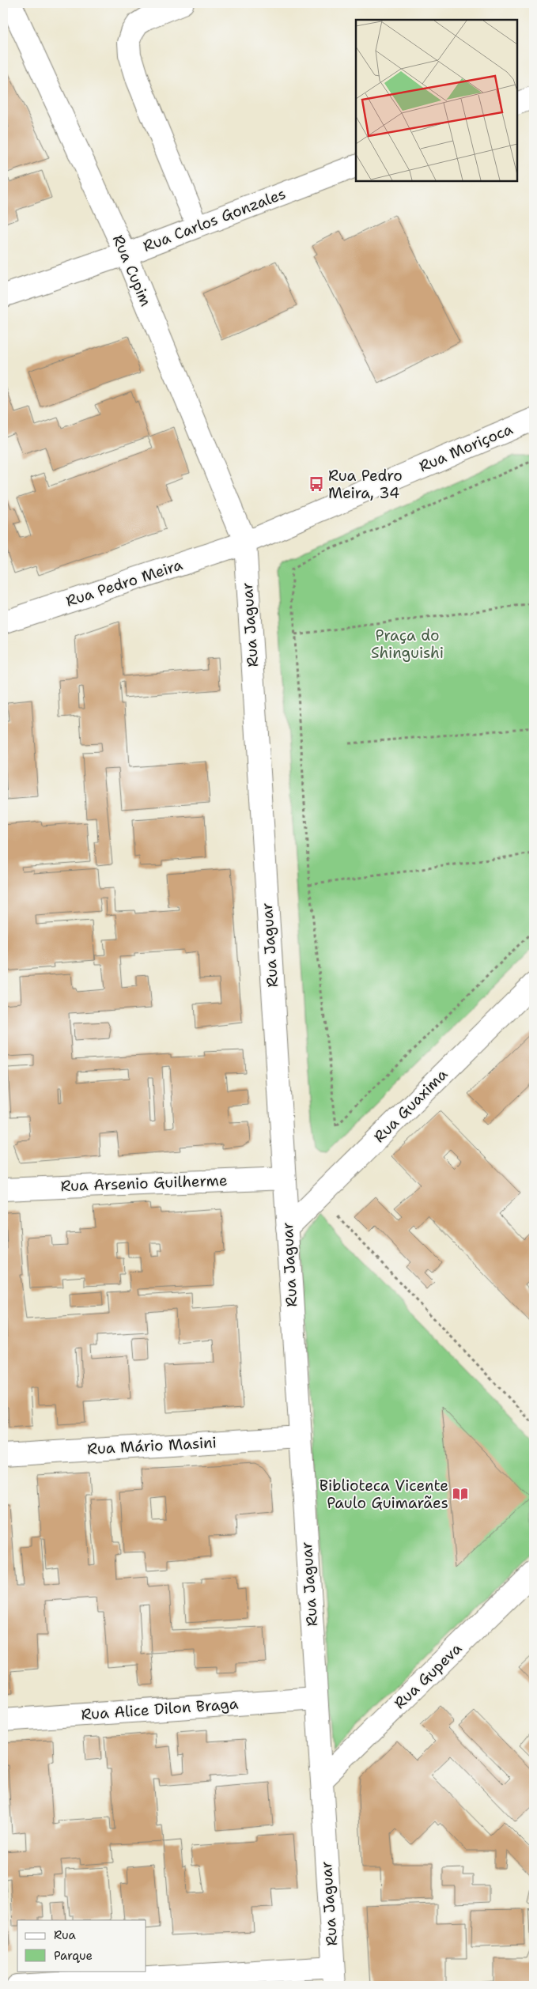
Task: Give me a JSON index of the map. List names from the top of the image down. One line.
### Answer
{"streets":{"street":["Rua Carlos Gonzales","Rua Cupim","Rua Moriçoca","Rua Pedro Meira","Rua Jaguar","Rua Guaxima","Rua Arsenio Guilherme","Rua Mário Masini","Rua Gupeva","Rua Alice Dilon Braga"]},"crossings":[["Rua Carlos Gonzales","Rua Cupim"],["Rua Cupim","Rua Moriçoca"],["Rua Cupim","Rua Pedro Meira"],["Rua Cupim","Rua Jaguar"],["Rua Moriçoca","Rua Pedro Meira"],["Rua Moriçoca","Rua Jaguar"],["Rua Pedro Meira","Rua Jaguar"],["Rua Jaguar","Rua Guaxima"],["Rua Jaguar","Rua Arsenio Guilherme"],["Rua Jaguar","Rua Mário Masini"],["Rua Jaguar","Rua Gupeva"],["Rua Jaguar","Rua Alice Dilon Braga"]],"parks":["Praça do Shinguishi"],"places":{"bus stop":["Rua Pedro Meira, 34"],"library":["Biblioteca Vicente Paulo Guimarães"]},"legend":["Rua","Parque"]}
